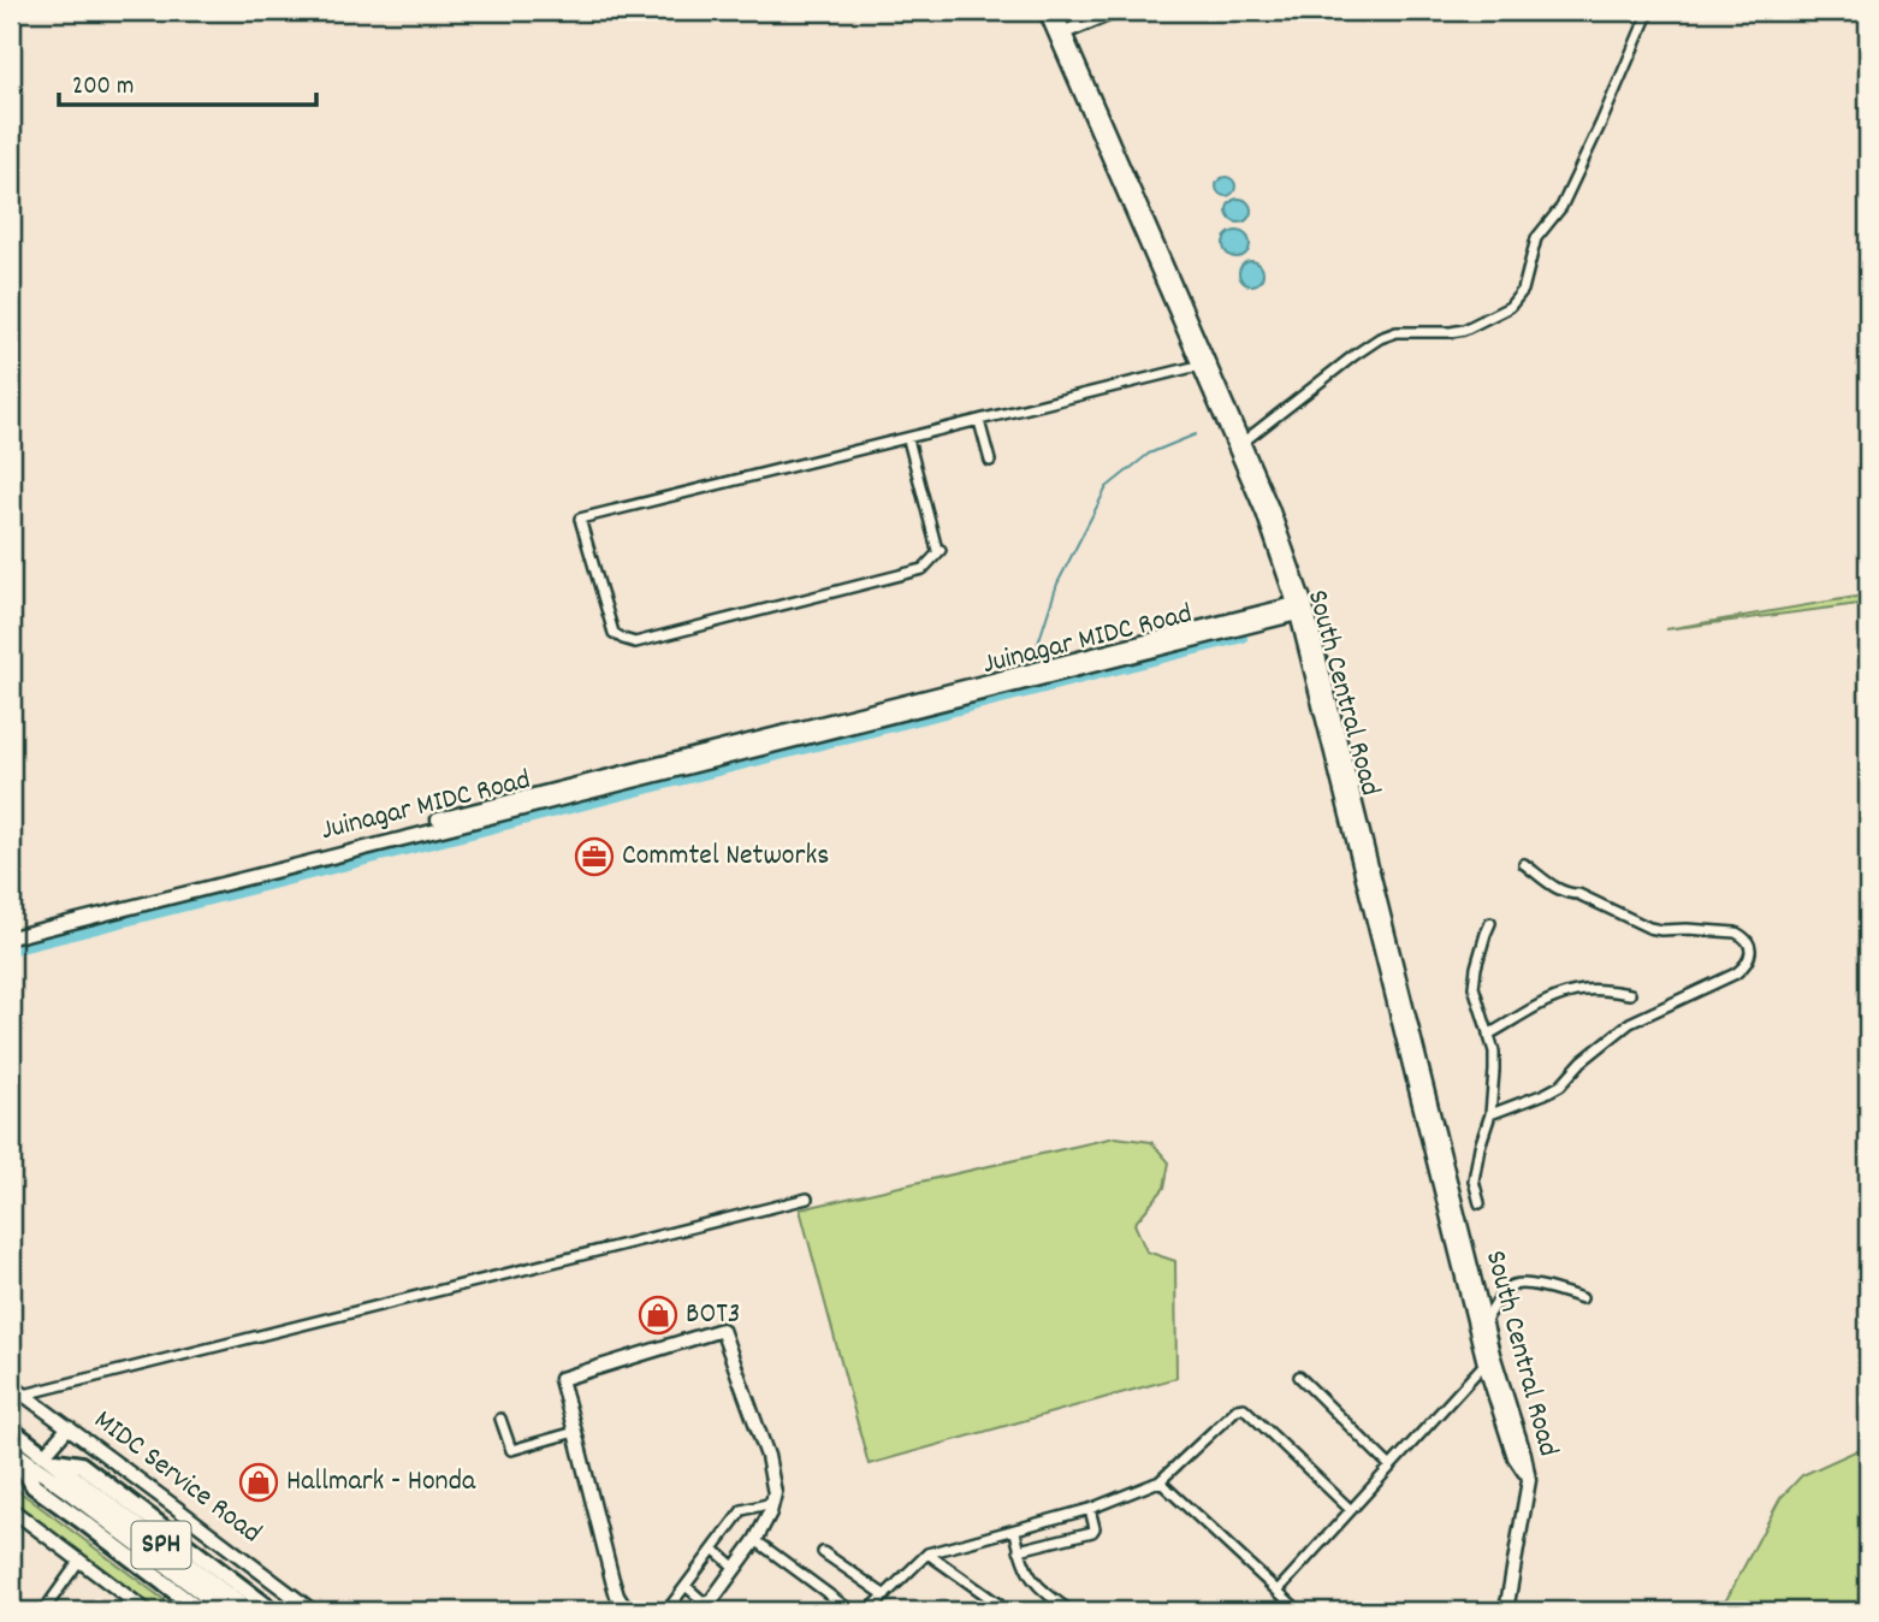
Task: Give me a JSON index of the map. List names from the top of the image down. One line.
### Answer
{"streets":{"highway":["SPH"],"street":["Juinagar MIDC Road","South Central Road","MIDC Service Road"]},"crossings":[["Juinagar MIDC Road","South Central Road"]],"places":{"office":["Commtel Networks"],"shop":["BOT3","Hallmark - Honda"]},"scale_bar":"200 m"}
